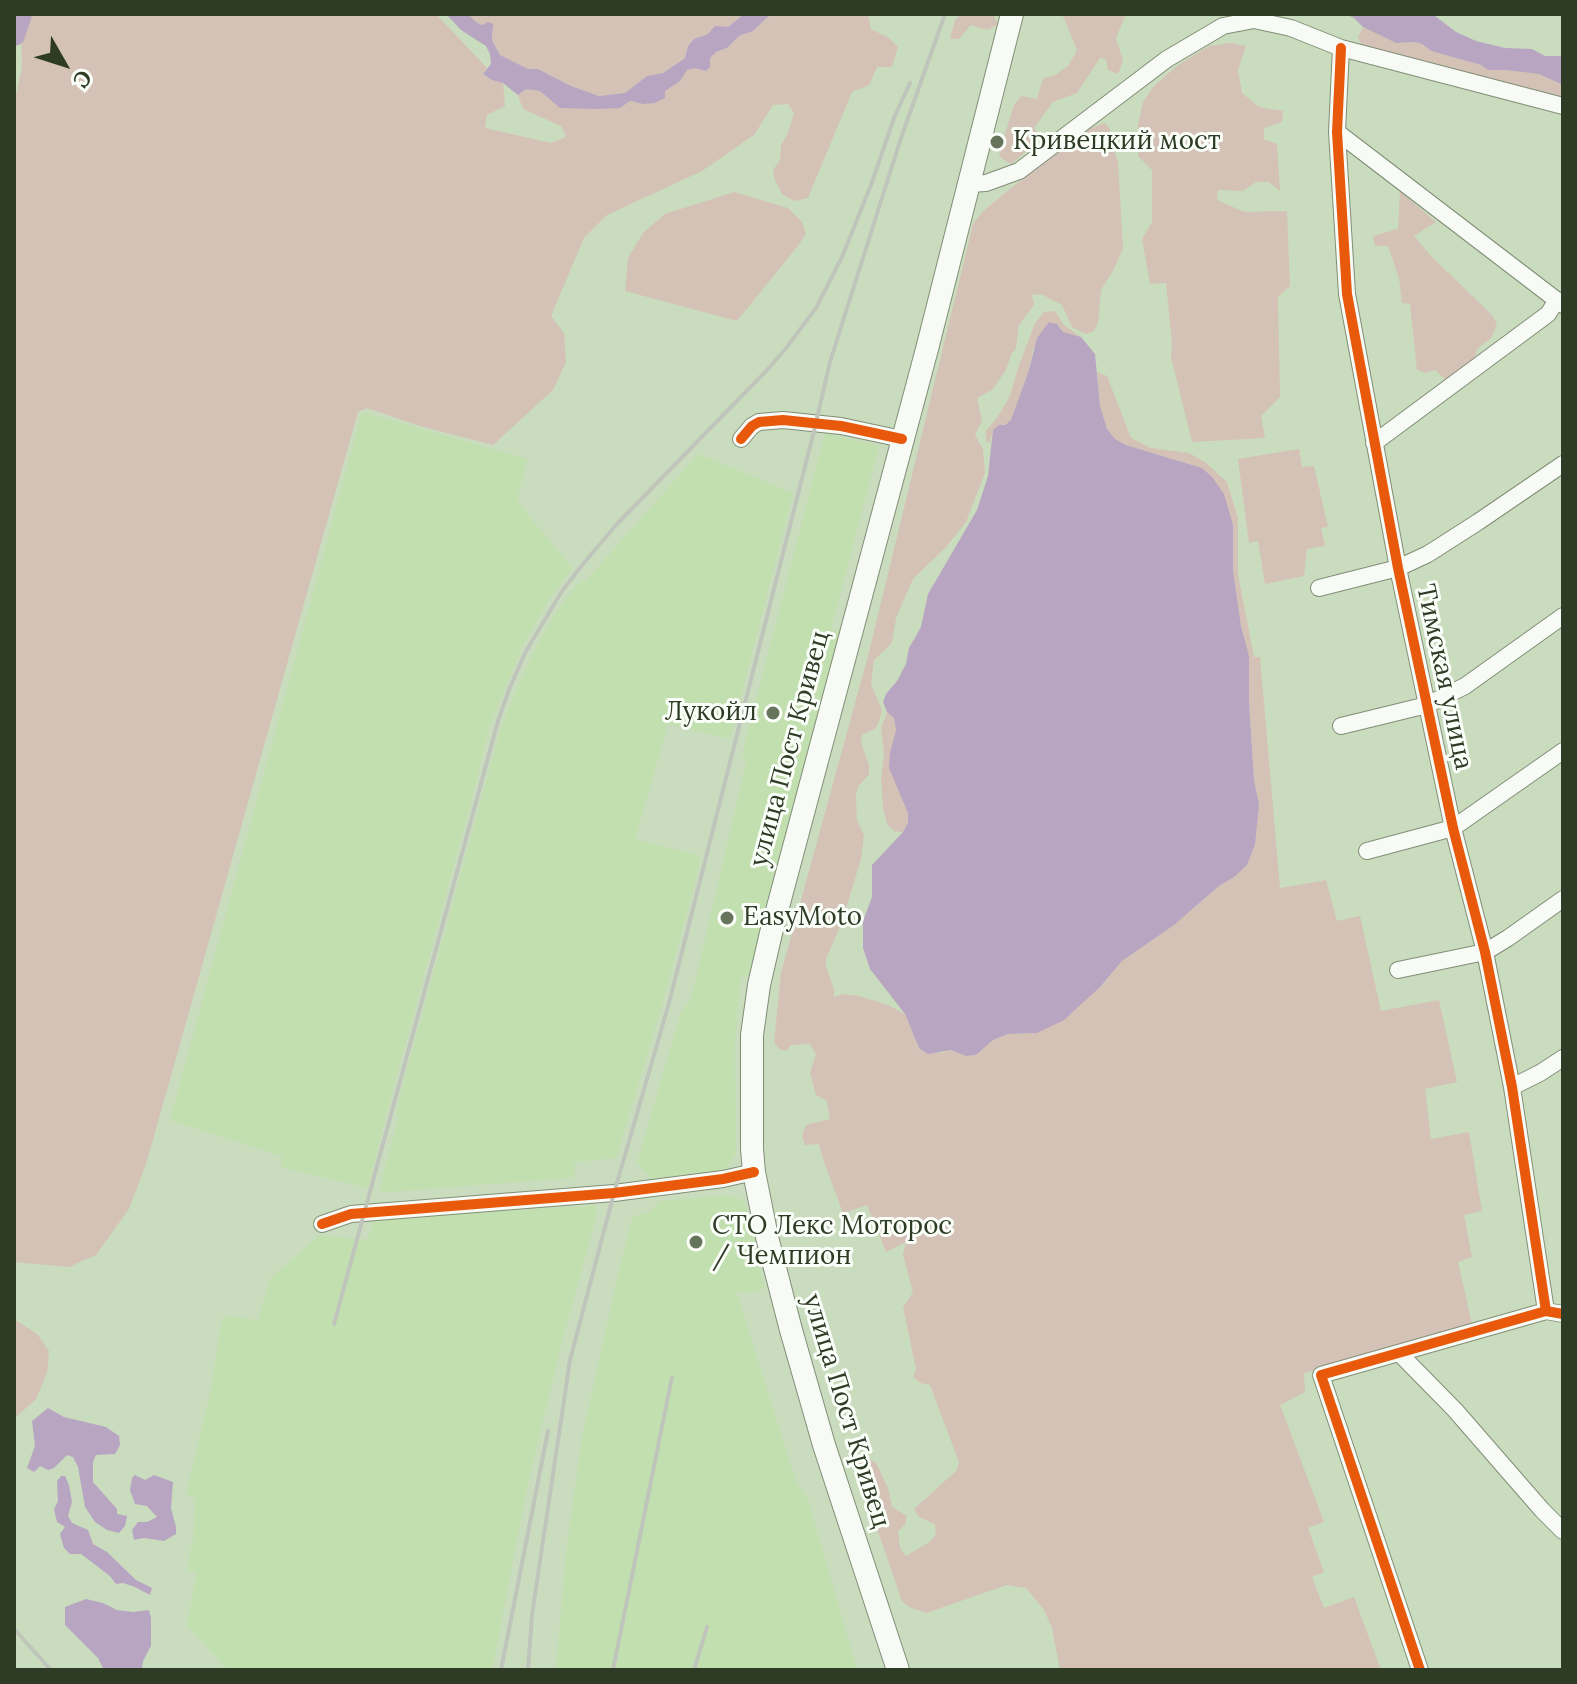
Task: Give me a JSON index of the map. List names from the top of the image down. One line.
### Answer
{"streets":{"main road":["улица Пост Кривец"],"street":["Тимская улица"]},"places":["Кривецкий мост","Лукойл","EasyMoto","СТО Лекс Моторос / Чемпион"],"north":"bottom right"}
